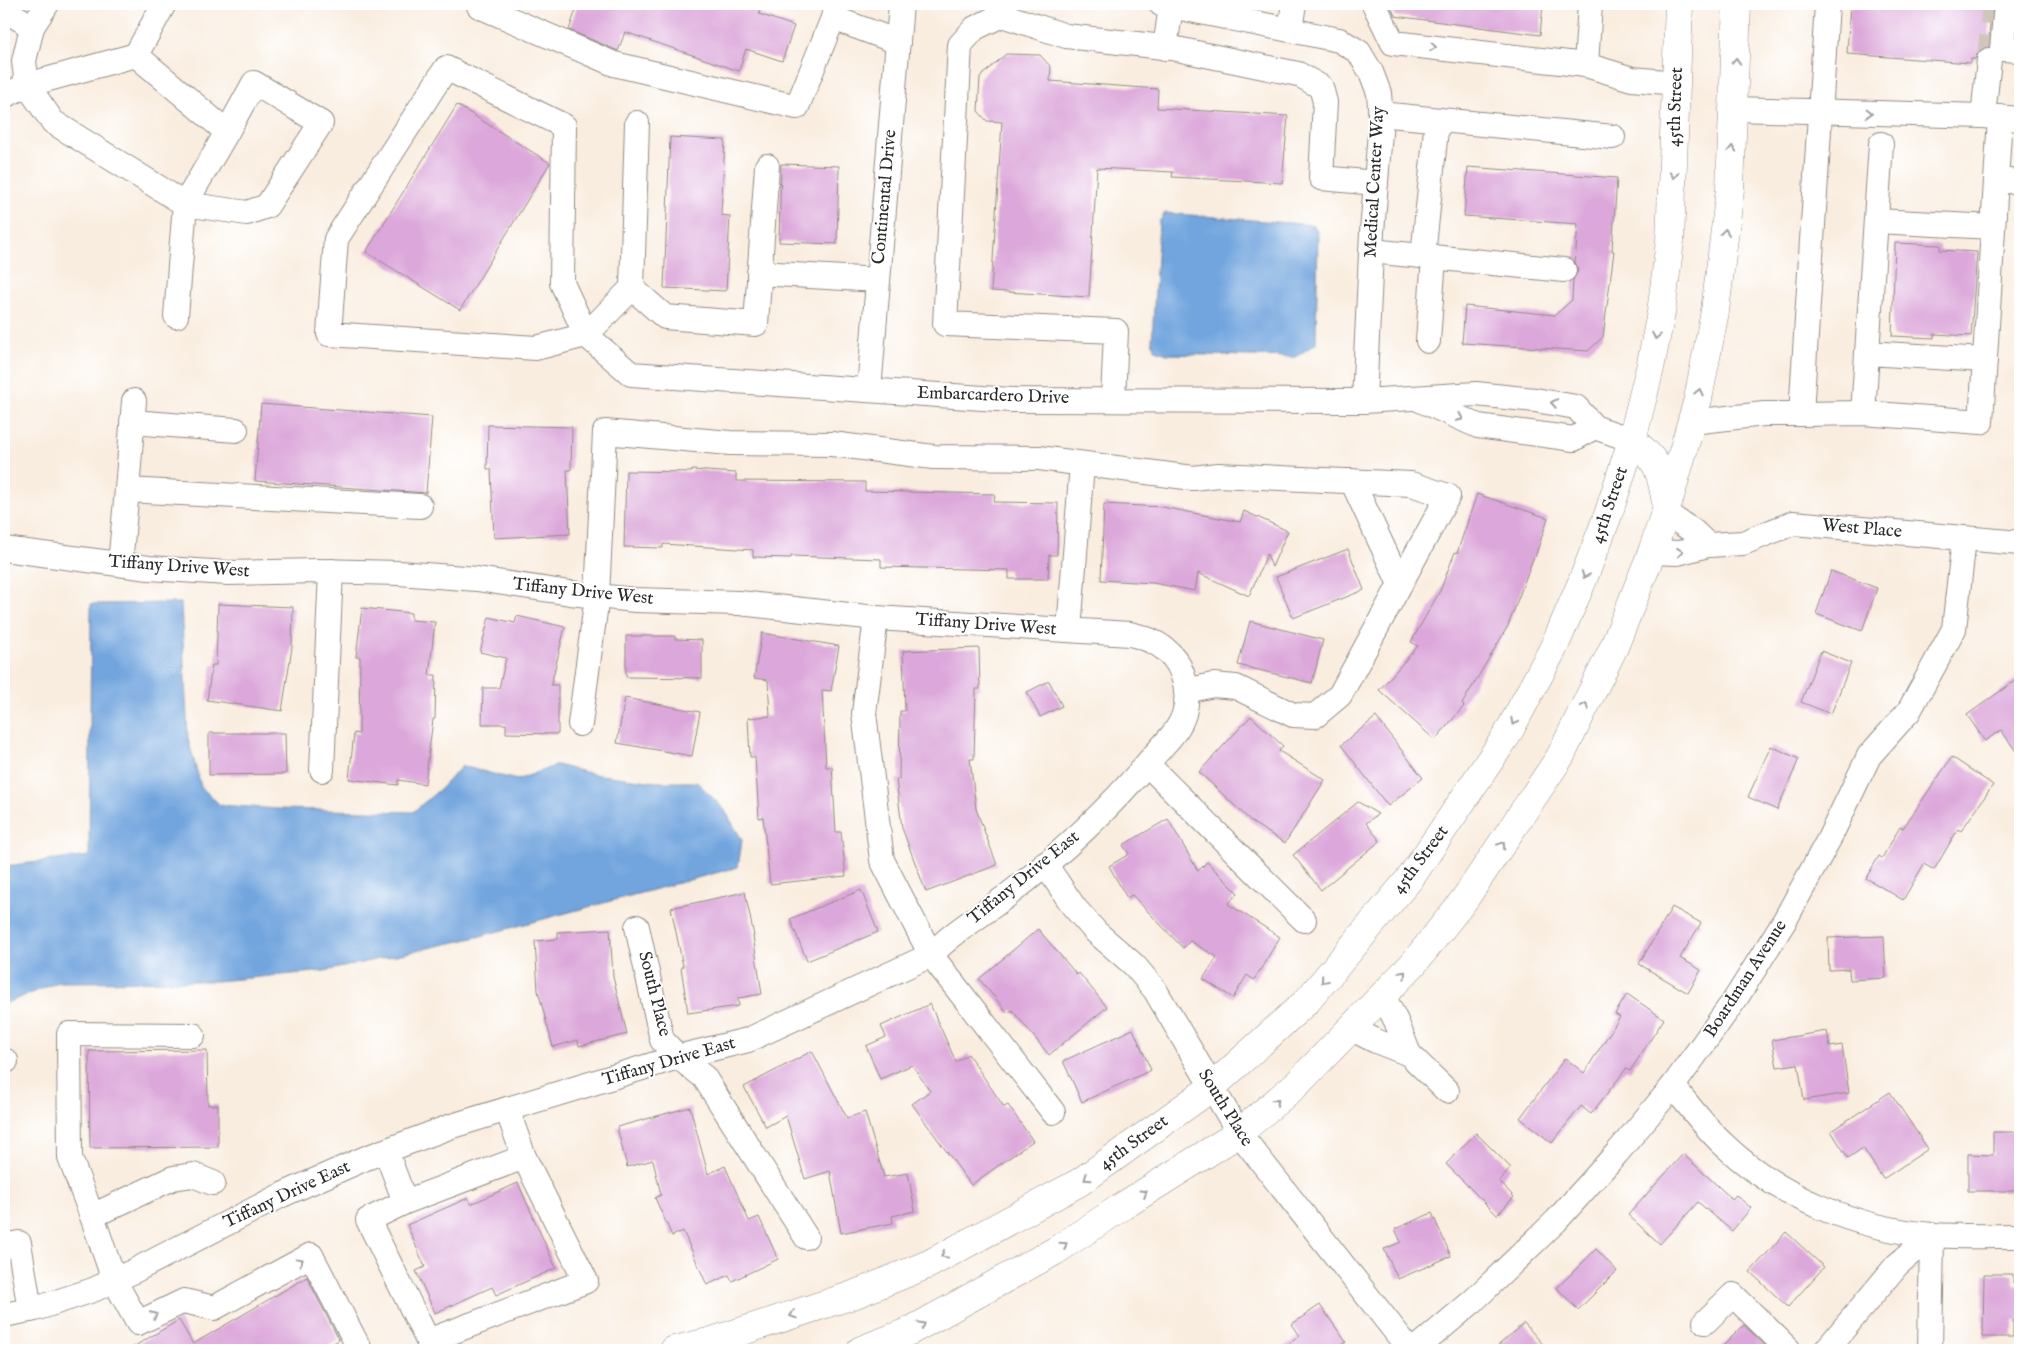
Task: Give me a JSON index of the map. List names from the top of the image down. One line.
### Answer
{"streets":{"main road":["45th Street"],"street":["Medical Center Way","Continental Drive","Embarcardero Drive","West Place","Tiffany Drive West","Tiffany Drive East","Boardman Avenue","South Place"]},"crossings":[["45th Street","Embarcardero Drive"],["45th Street","South Place"],["Medical Center Way","Embarcardero Drive"],["Continental Drive","Embarcardero Drive"],["West Place","Boardman Avenue"],["Tiffany Drive West","Tiffany Drive East"],["Tiffany Drive East","South Place"]]}
